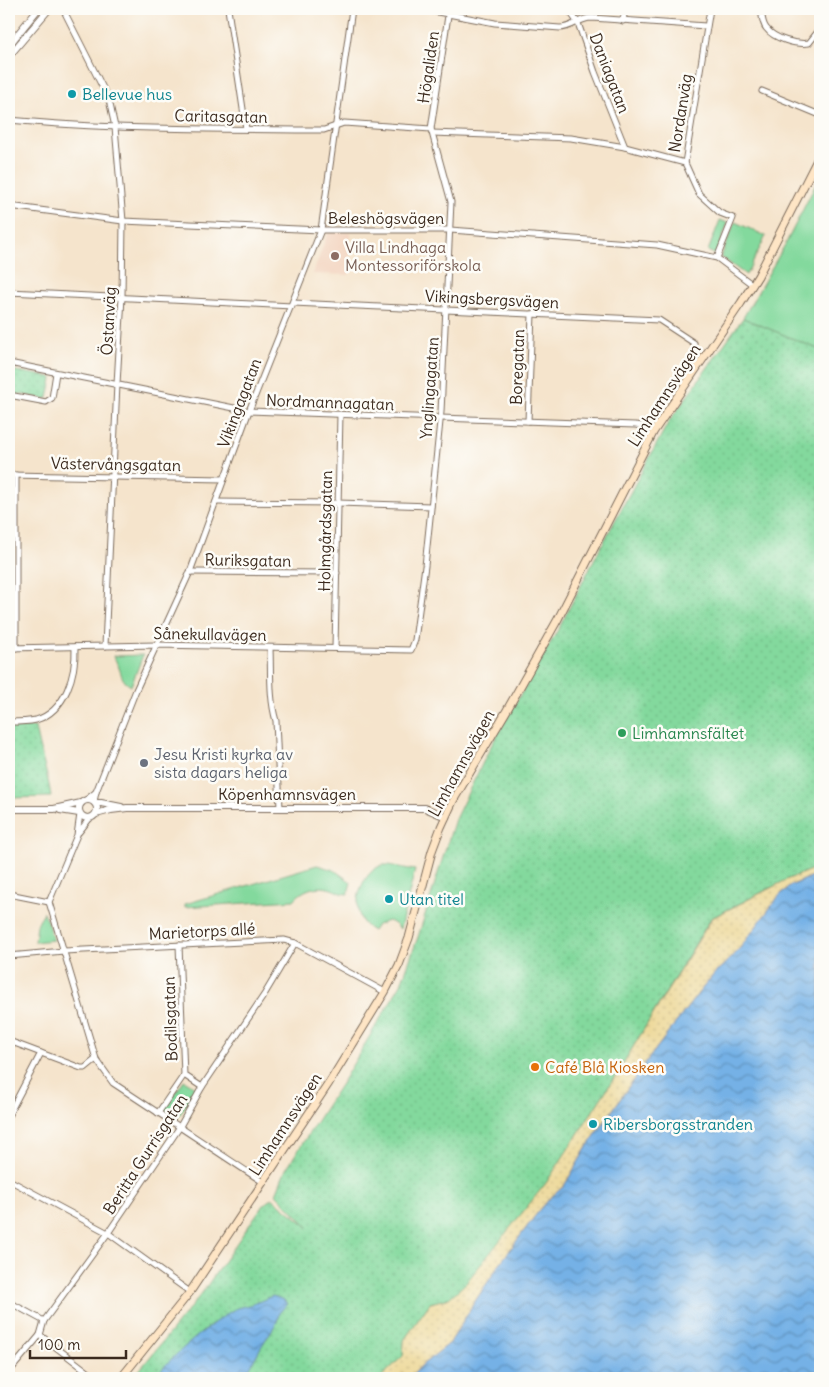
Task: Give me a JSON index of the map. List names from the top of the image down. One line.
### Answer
{"streets":{"main road":["Limhamnsvägen"],"street":["Högaliden","Daniagatan","Nordanväg","Caritasgatan","Beleshögsvägen","Vikingsbergsvägen","Östanväg","Boregatan","Ynglingagatan","Nordmannagatan","Vikingagatan","Västervångsgatan","Holmgårdsgatan","Ruriksgatan","Sånekullavägen","Köpenhamnsvägen","Marietorps allé","Bodilsgatan","Beritta Gurrisgatan"]},"crossings":[["Högaliden","Caritasgatan"],["Högaliden","Ynglingagatan"],["Daniagatan","Caritasgatan"],["Nordanväg","Caritasgatan"],["Nordanväg","Beleshögsvägen"],["Caritasgatan","Östanväg"],["Caritasgatan","Ynglingagatan"],["Caritasgatan","Vikingagatan"],["Beleshögsvägen","Östanväg"],["Beleshögsvägen","Ynglingagatan"],["Beleshögsvägen","Limhamnsvägen"],["Beleshögsvägen","Vikingagatan"],["Vikingsbergsvägen","Östanväg"],["Vikingsbergsvägen","Boregatan"],["Vikingsbergsvägen","Ynglingagatan"],["Vikingsbergsvägen","Vikingagatan"],["Östanväg","Nordmannagatan"],["Östanväg","Västervångsgatan"],["Östanväg","Sånekullavägen"],["Boregatan","Nordmannagatan"],["Ynglingagatan","Nordmannagatan"],["Ynglingagatan","Sånekullavägen"],["Limhamnsvägen","Nordmannagatan"],["Limhamnsvägen","Köpenhamnsvägen"],["Limhamnsvägen","Marietorps allé"],["Nordmannagatan","Vikingagatan"],["Nordmannagatan","Holmgårdsgatan"],["Vikingagatan","Västervångsgatan"],["Vikingagatan","Ruriksgatan"],["Vikingagatan","Sånekullavägen"],["Vikingagatan","Köpenhamnsvägen"],["Holmgårdsgatan","Ruriksgatan"],["Holmgårdsgatan","Sånekullavägen"],["Marietorps allé","Bodilsgatan"],["Marietorps allé","Beritta Gurrisgatan"]],"places":["Bellevue hus","Villa Lindhaga Montessoriförskola","Limhamnsfältet","Jesu Kristi kyrka av sista dagars heliga","Utan titel","Café Blå Kiosken","Ribersborgsstranden"],"scale_bar":"100 m"}
